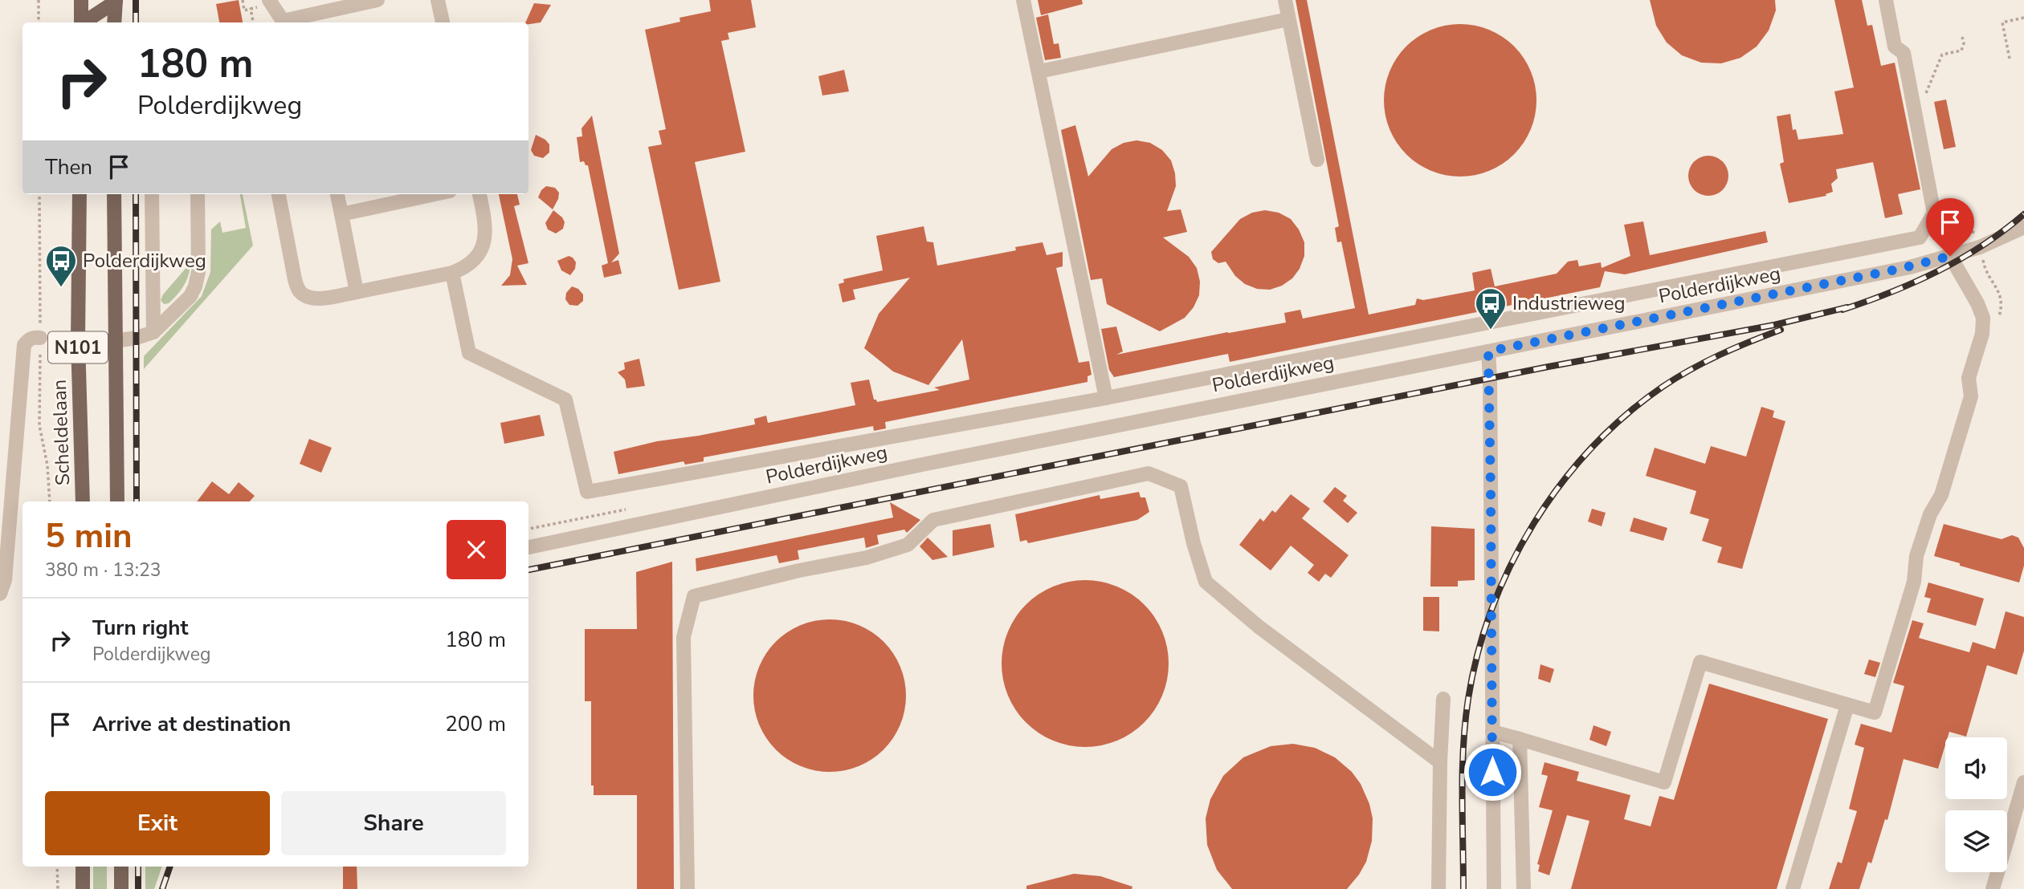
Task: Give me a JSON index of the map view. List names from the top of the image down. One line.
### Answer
{"streets":{"main road":["N101","Scheldelaan"],"street":["Polderdijkweg"]},"places":{"bus stop":["Polderdijkweg","Industrieweg"]},"page":{"turn":["180 m","Polderdijkweg"],"then":"Then","heading":["5 min","380 m · 13:23"],"list":[{"name":"Turn right","note":"Polderdijkweg","value":"180 m"},{"name":"Arrive at destination","value":"200 m"}],"buttons":["Exit","Share"]}}
